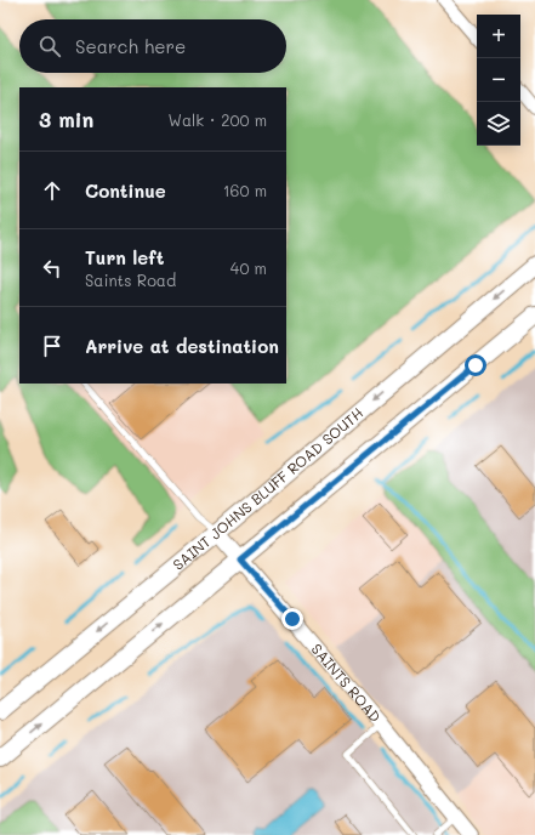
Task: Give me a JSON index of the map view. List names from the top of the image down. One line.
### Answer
{"streets":{"main road":["SAINT JOHNS BLUFF ROAD SOUTH"],"street":["SAINTS ROAD"]},"crossings":[["SAINT JOHNS BLUFF ROAD SOUTH","SAINTS ROAD"]],"page":{"map_buttons":["+","−"],"search":"Search here","heading":["3 min","Walk · 200 m"],"list":[["Continue","160 m"],["Turn left","Saints Road","40 m"],"Arrive at destination"]}}
